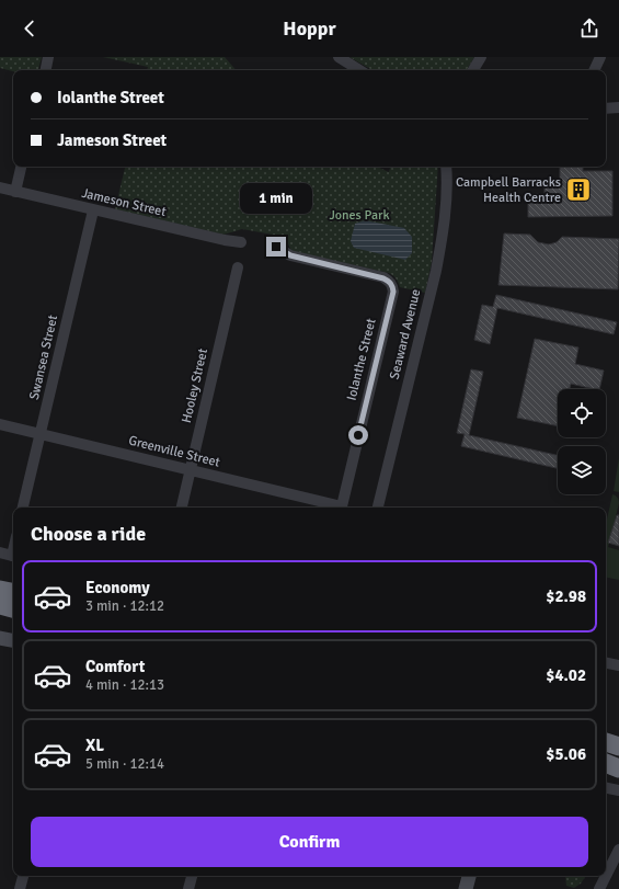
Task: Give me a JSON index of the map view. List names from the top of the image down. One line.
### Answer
{"streets":{"street":["Jameson Street","Seaward Avenue","Swansea Street","Iolanthe Street","Hooley Street","Greenville Street"]},"crossings":[["Jameson Street","Swansea Street"],["Swansea Street","Greenville Street"],["Hooley Street","Greenville Street"]],"parks":["Jones Park"],"places":{"building":["Campbell Barracks Health Centre"]},"page":{"header":"Hoppr","banner":["Iolanthe Street","Jameson Street"],"bubble":"1 min","heading":"Choose a ride","list":[{"name":"Economy","note":"3 min · 12:12","value":"$2.98"},{"name":"Comfort","note":"4 min · 12:13","value":"$4.02"},{"name":"XL","note":"5 min · 12:14","value":"$5.06"}],"buttons":"Confirm"}}
